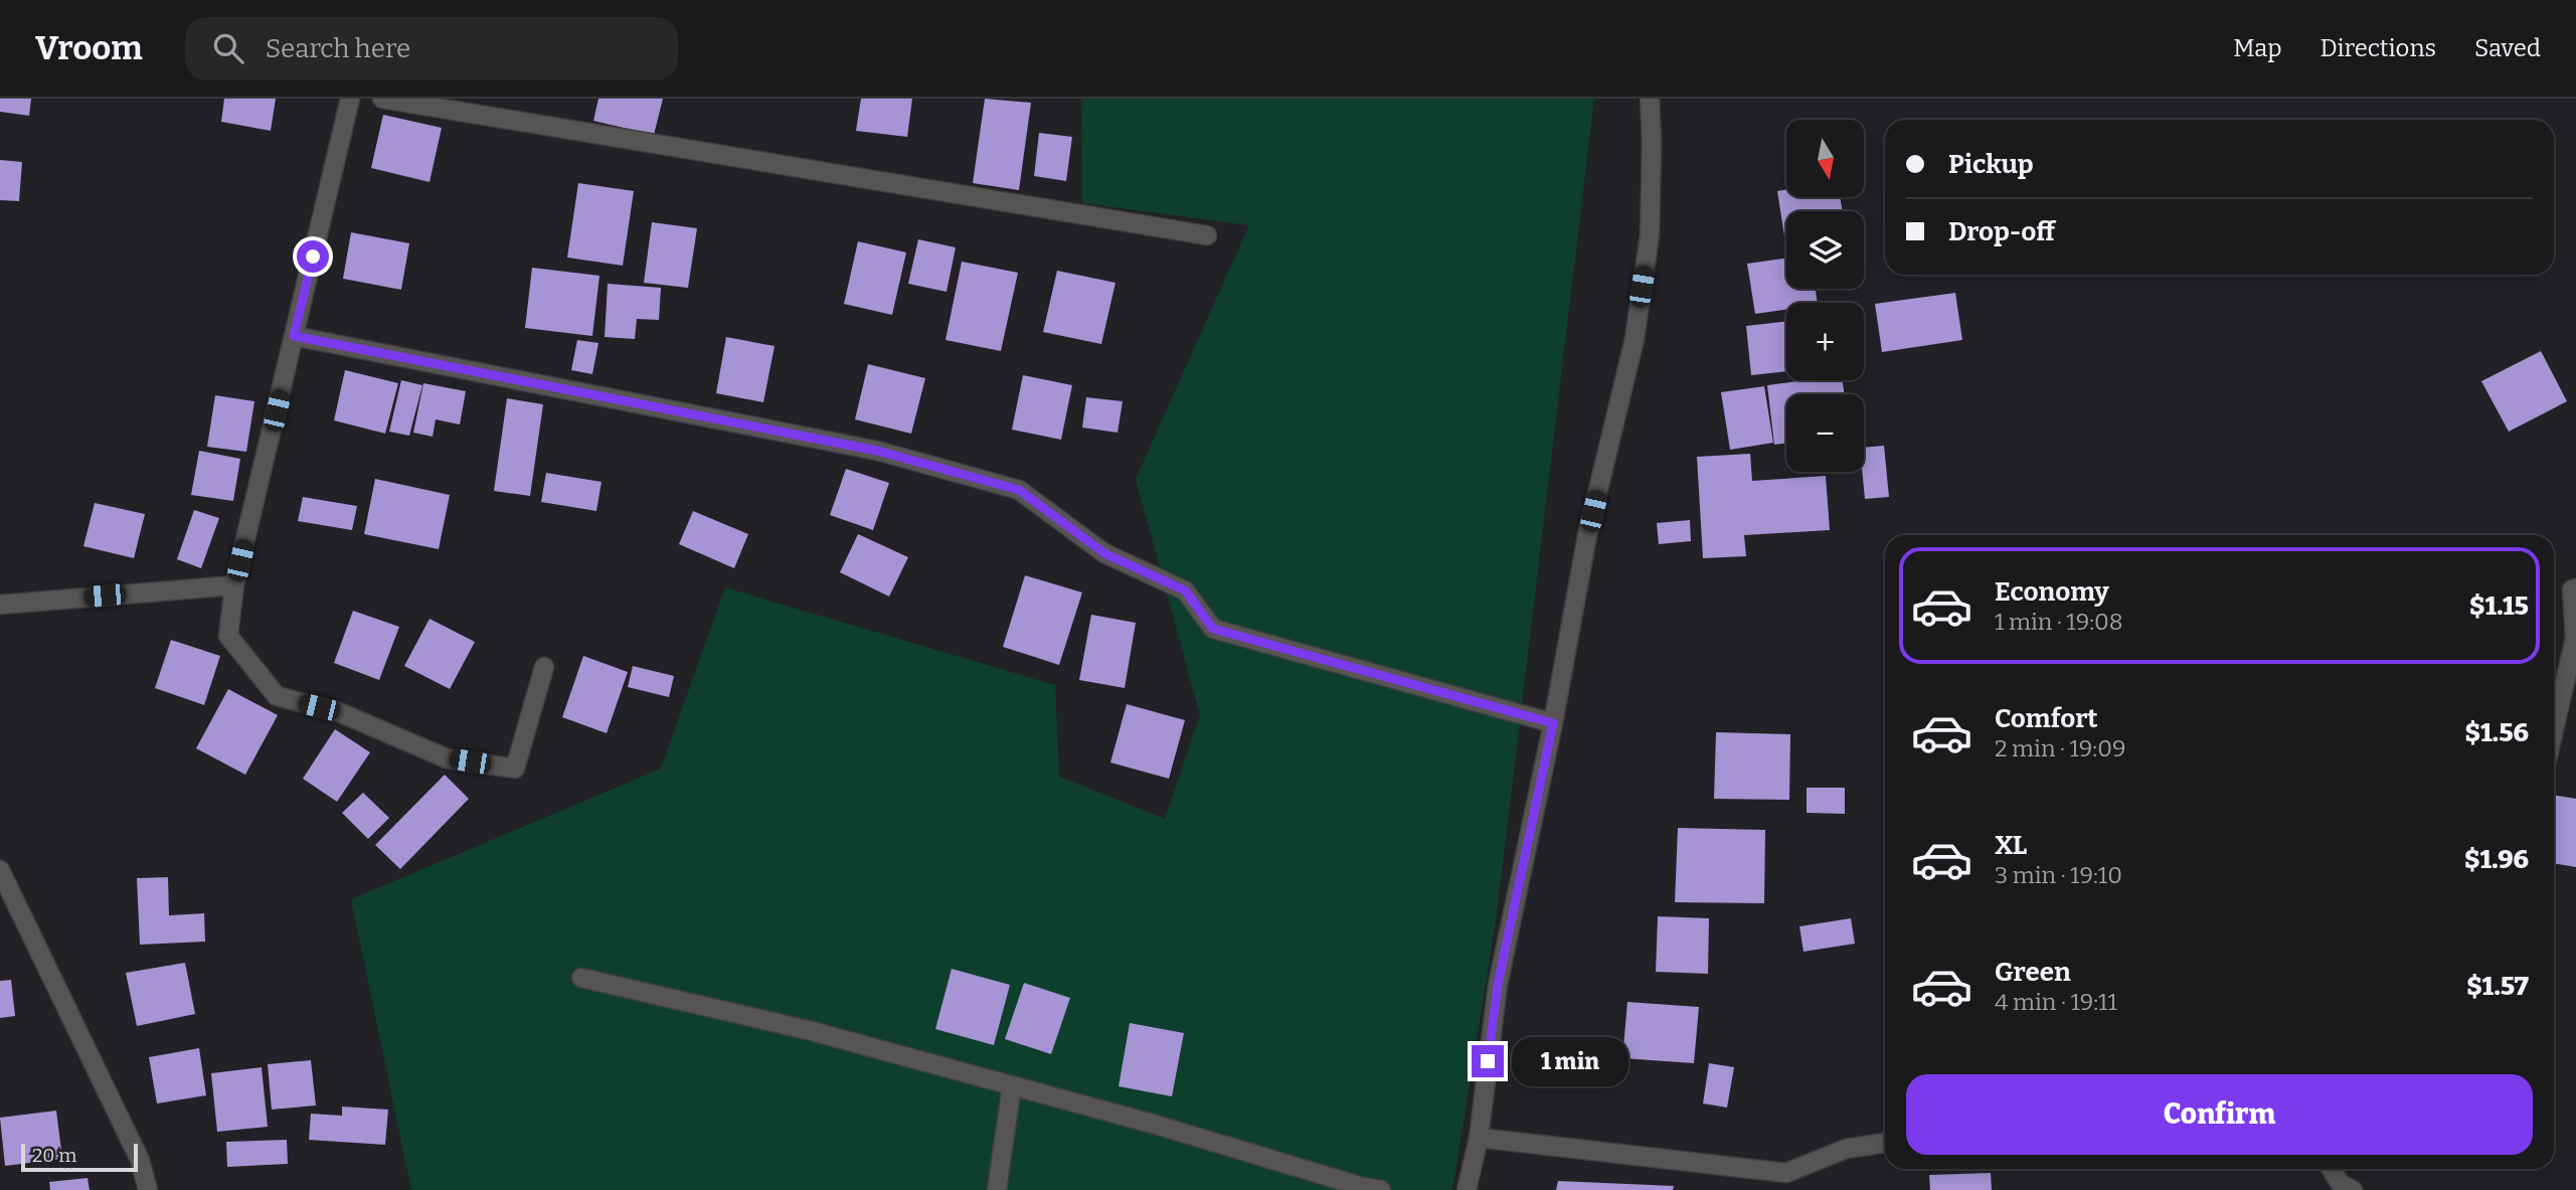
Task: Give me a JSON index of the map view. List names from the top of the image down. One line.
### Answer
{"scale_bar":"20 m","north":"bottom","page":{"header":"Vroom","search":"Search here","nav":["Map","Directions","Saved"],"map_buttons":["+","−"],"banner":["Pickup","Drop-off"],"list":[{"name":"Economy","note":"1 min · 19:08","value":"$1.15"},{"name":"Comfort","note":"2 min · 19:09","value":"$1.56"},{"name":"XL","note":"3 min · 19:10","value":"$1.96"},{"name":"Green","note":"4 min · 19:11","value":"$1.57"}],"bubble":"1 min","buttons":"Confirm","scale":"20 m"}}
